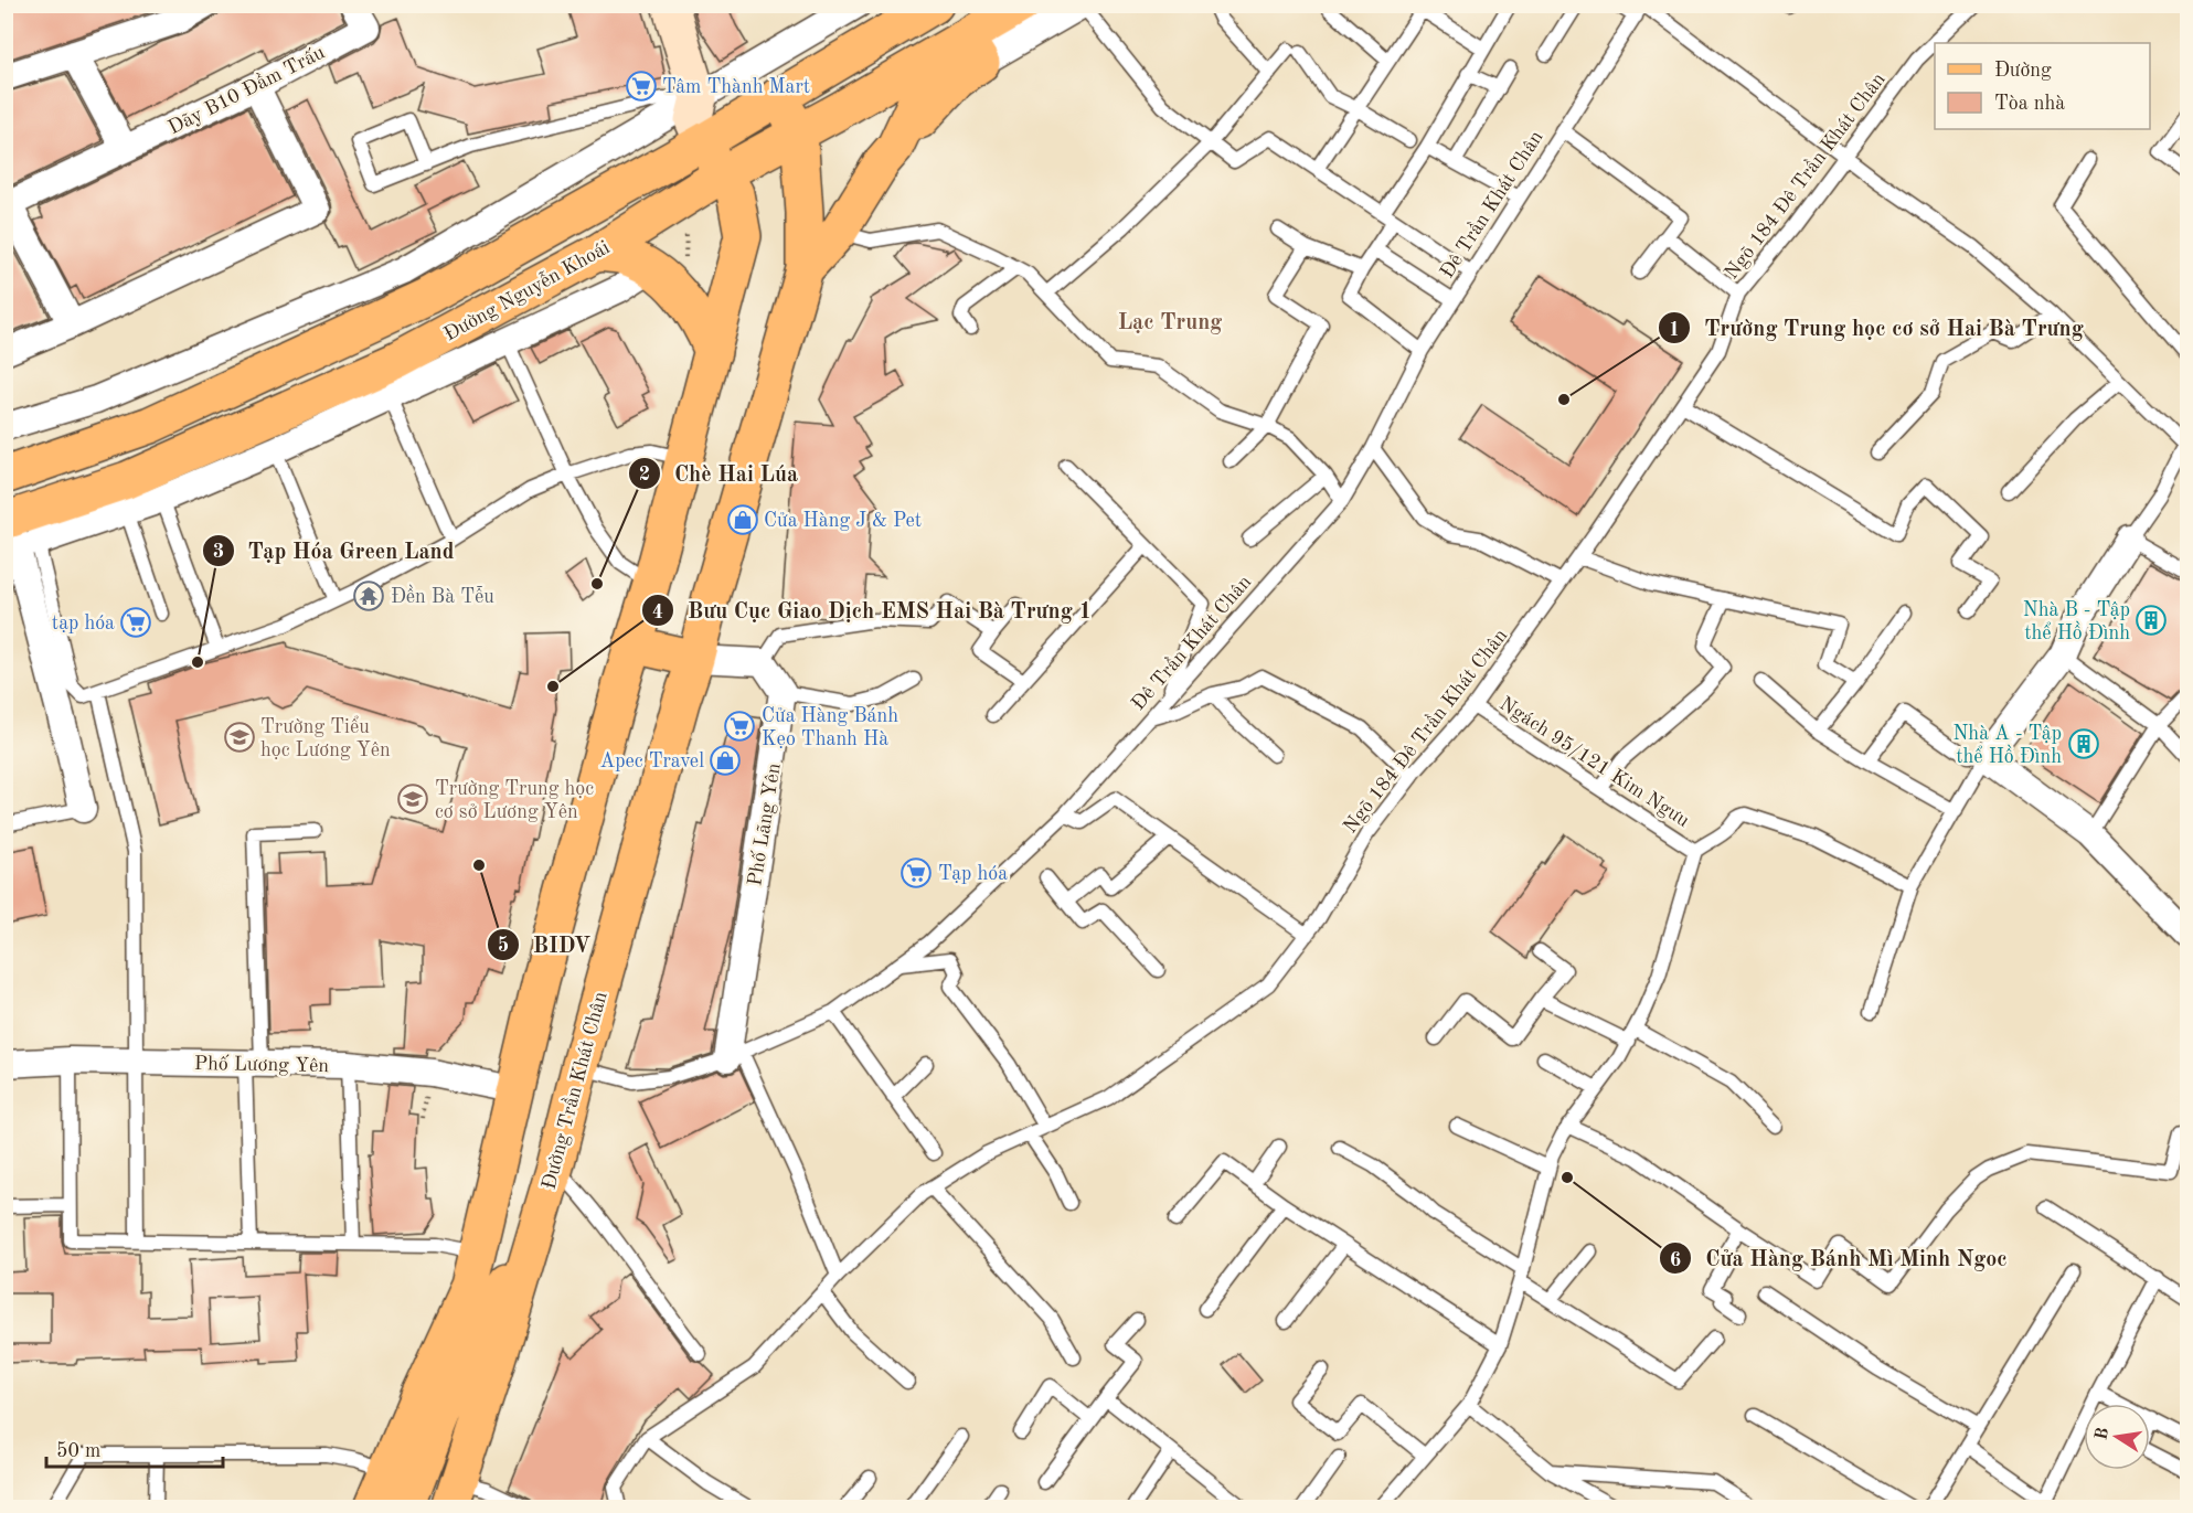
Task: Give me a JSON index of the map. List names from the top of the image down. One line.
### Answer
{"streets":{"main road":["Đường Nguyễn Khoái","Đường Trần Khát Chân"],"street":["Dãy B10 Đầm Trấu","Phố Lãng Yên","Phố Lương Yên"],"lane":["Ngõ 184 Đê Trần Khát Chân","Đê Trần Khát Chân","Ngách 95/121 Kim Ngưu"]},"crossings":[["Ngõ 184 Đê Trần Khát Chân","Ngách 95/121 Kim Ngưu"],["Đê Trần Khát Chân","Phố Lãng Yên"],["Đê Trần Khát Chân","Đường Trần Khát Chân"],["Đường Nguyễn Khoái","Đường Trần Khát Chân"]],"districts":["Lạc Trung"],"places":{"supermarket":["Tâm Thành Mart","tạp hóa","Cửa Hàng Bánh Kẹo Thanh Hà","Tạp hóa"],"other":["Trường Trung học cơ sở Hai Bà Trưng","Chè Hai Lúa","Tạp Hóa Green Land","Bưu Cục Giao Dịch EMS Hai Bà Trưng 1","BIDV","Cửa Hàng Bánh Mì Minh Ngoc"],"shop":["Cửa Hàng J & Pet","Apec Travel"],"temple":["Đền Bà Tễu"],"building":["Nhà B - Tập thể Hồ Đình","Nhà A - Tập thể Hồ Đình"],"school or university":["Trường Tiểu học Lương Yên","Trường Trung học cơ sở Lương Yên"]},"legend":["Đường","Tòa nhà"],"scale_bar":"50 m","north":"left"}
